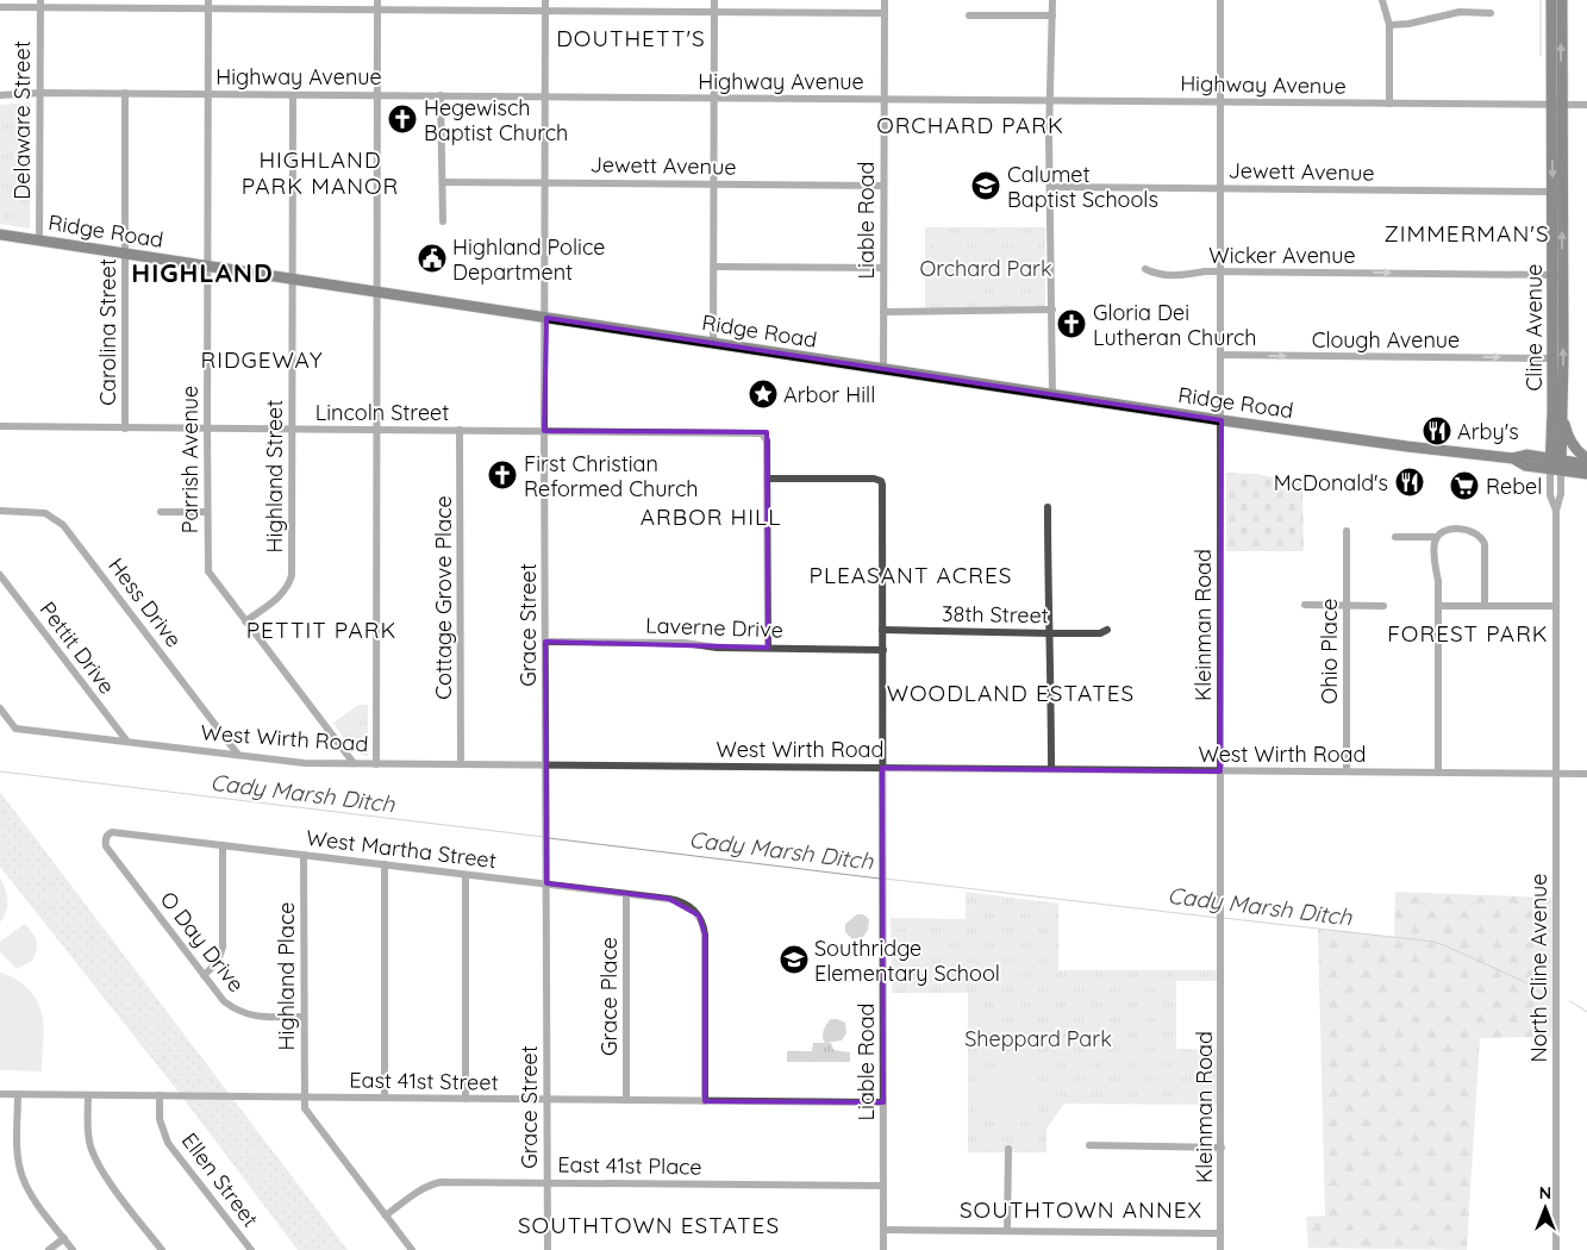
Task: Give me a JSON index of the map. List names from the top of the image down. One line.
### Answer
{"streets":{"main road":["Ridge Road","Cline Avenue"],"street":["Highway Avenue","Delaware Street","Jewett Avenue","Liable Road","Wicker Avenue","Carolina Street","Clough Avenue","Lincoln Street","Parrish Avenue","Highland Street","Cottage Grove Place","Hess Drive","38th Street","Grace Street","Kleinman Road","Laverne Drive","Pettit Drive","Ohio Place","West Wirth Road","West Martha Street","O Day Drive","North Cline Avenue","Highland Place","Grace Place","East 41st Street","East 41st Place","Ellen Street"]},"crossings":[["Highway Avenue","Delaware Street"],["Highway Avenue","Liable Road"],["Highway Avenue","Cline Avenue"],["Highway Avenue","Carolina Street"],["Highway Avenue","Parrish Avenue"],["Highway Avenue","Highland Street"],["Highway Avenue","Grace Street"],["Highway Avenue","Kleinman Road"],["Delaware Street","Ridge Road"],["Jewett Avenue","Liable Road"],["Jewett Avenue","Cline Avenue"],["Jewett Avenue","Grace Street"],["Jewett Avenue","Kleinman Road"],["Liable Road","Ridge Road"],["Liable Road","Lincoln Street"],["Liable Road","38th Street"],["Liable Road","Laverne Drive"],["Liable Road","West Wirth Road"],["Liable Road","East 41st Street"],["Liable Road","East 41st Place"],["Ridge Road","Cline Avenue"],["Ridge Road","Carolina Street"],["Ridge Road","Parrish Avenue"],["Ridge Road","Highland Street"],["Ridge Road","Grace Street"],["Ridge Road","Kleinman Road"],["Wicker Avenue","Cline Avenue"],["Wicker Avenue","Kleinman Road"],["Cline Avenue","Clough Avenue"],["Cline Avenue","North Cline Avenue"],["Carolina Street","Lincoln Street"],["Clough Avenue","Kleinman Road"],["Lincoln Street","Parrish Avenue"],["Lincoln Street","Highland Street"],["Lincoln Street","Cottage Grove Place"],["Lincoln Street","Grace Street"],["Parrish Avenue","Highland Street"],["Parrish Avenue","West Wirth Road"],["Cottage Grove Place","West Wirth Road"],["Hess Drive","West Wirth Road"],["Grace Street","Laverne Drive"],["Grace Street","West Wirth Road"],["Grace Street","West Martha Street"],["Grace Street","East 41st Street"],["Grace Street","East 41st Place"],["Kleinman Road","West Wirth Road"],["Pettit Drive","West Wirth Road"],["Ohio Place","West Wirth Road"],["West Wirth Road","North Cline Avenue"],["West Martha Street","O Day Drive"],["West Martha Street","Highland Place"],["West Martha Street","Grace Place"],["West Martha Street","East 41st Street"],["O Day Drive","Highland Place"],["Highland Place","East 41st Street"],["Grace Place","East 41st Street"],["East 41st Street","Ellen Street"]],"one_way":["Wicker Avenue","Clough Avenue"],"districts":["DOUTHETT'S","ORCHARD PARK","HIGHLAND PARK MANOR","ZIMMERMAN'S","HIGHLAND","RIDGEWAY","ARBOR HILL","PLEASANT ACRES","PETTIT PARK","FOREST PARK","WOODLAND ESTATES","SOUTHTOWN ANNEX","SOUTHTOWN ESTATES"],"water":["Cady Marsh Ditch"],"parks":["Orchard Park","Sheppard Park"],"places":{"church":["Hegewisch Baptist Church","Gloria Dei Lutheran Church","First Christian Reformed Church"],"school or university":["Calumet Baptist Schools","Southridge Elementary School"],"public building":["Highland Police Department"],"place":["Arbor Hill"],"restaurant":["Arby's","McDonald's"],"supermarket":["Rebel"]},"north":"top"}
